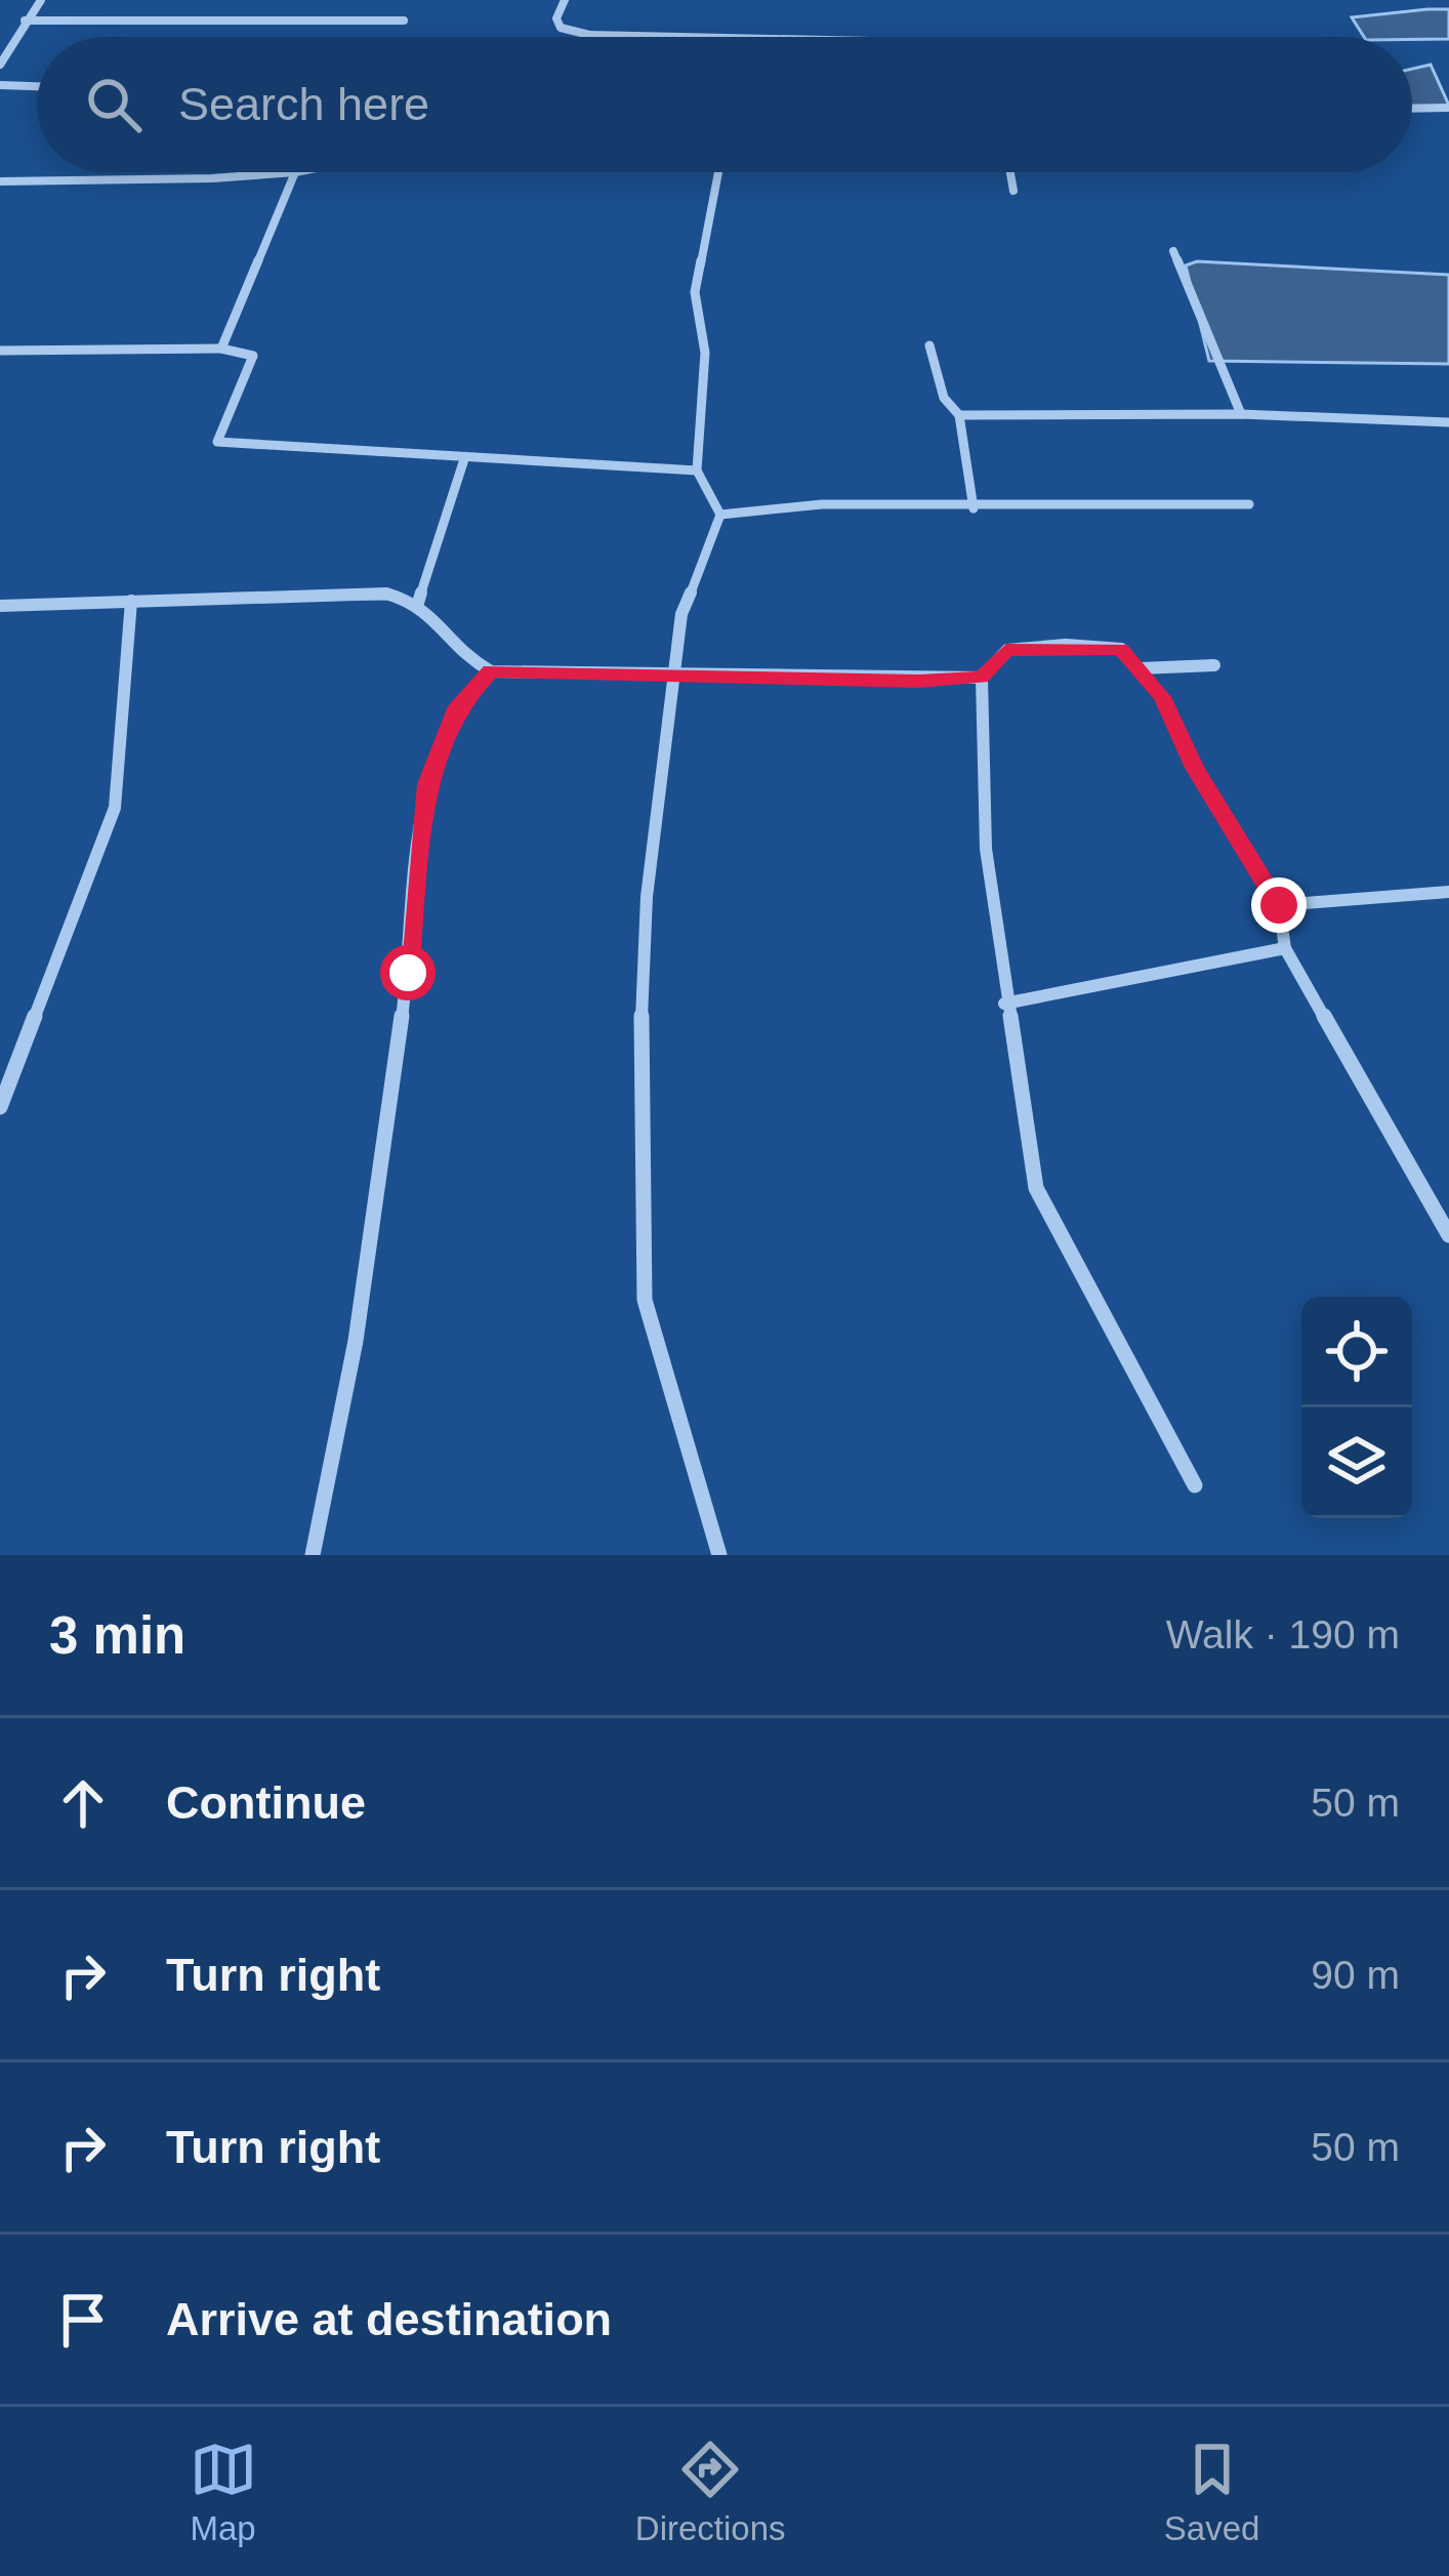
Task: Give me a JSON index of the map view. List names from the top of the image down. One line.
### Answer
{"page":{"search":"Search here","heading":["3 min","Walk · 190 m"],"list":[["Continue","50 m"],["Turn right","90 m"],["Turn right","50 m"],"Arrive at destination"],"nav":["Map","Directions","Saved"]}}
